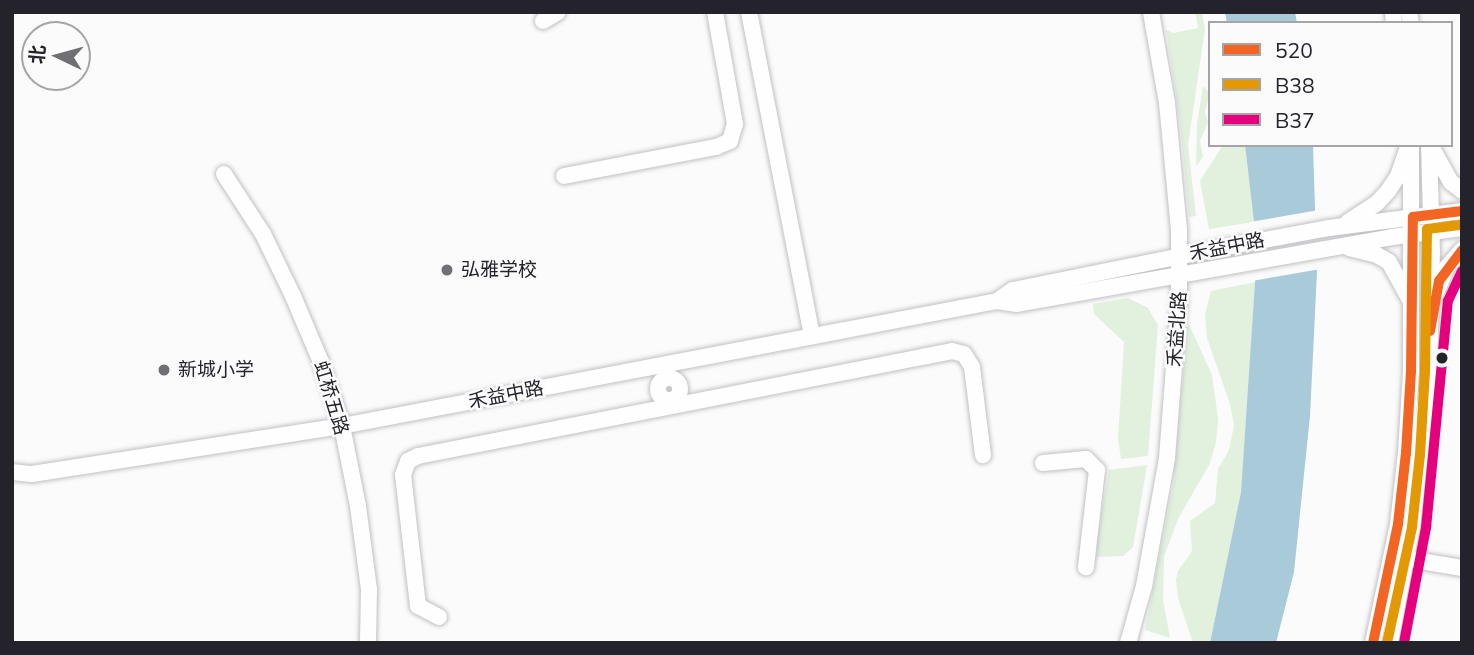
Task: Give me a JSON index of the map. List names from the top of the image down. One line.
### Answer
{"streets":{"street":["禾益中路","禾益北路","虹桥五路"]},"crossings":[["禾益中路","禾益北路"],["禾益中路","虹桥五路"]],"places":["弘雅学校","新城小学"],"lines":["transit line 520","transit line B38","transit line B37"],"legend":["520","B38","B37"],"north":"left"}
